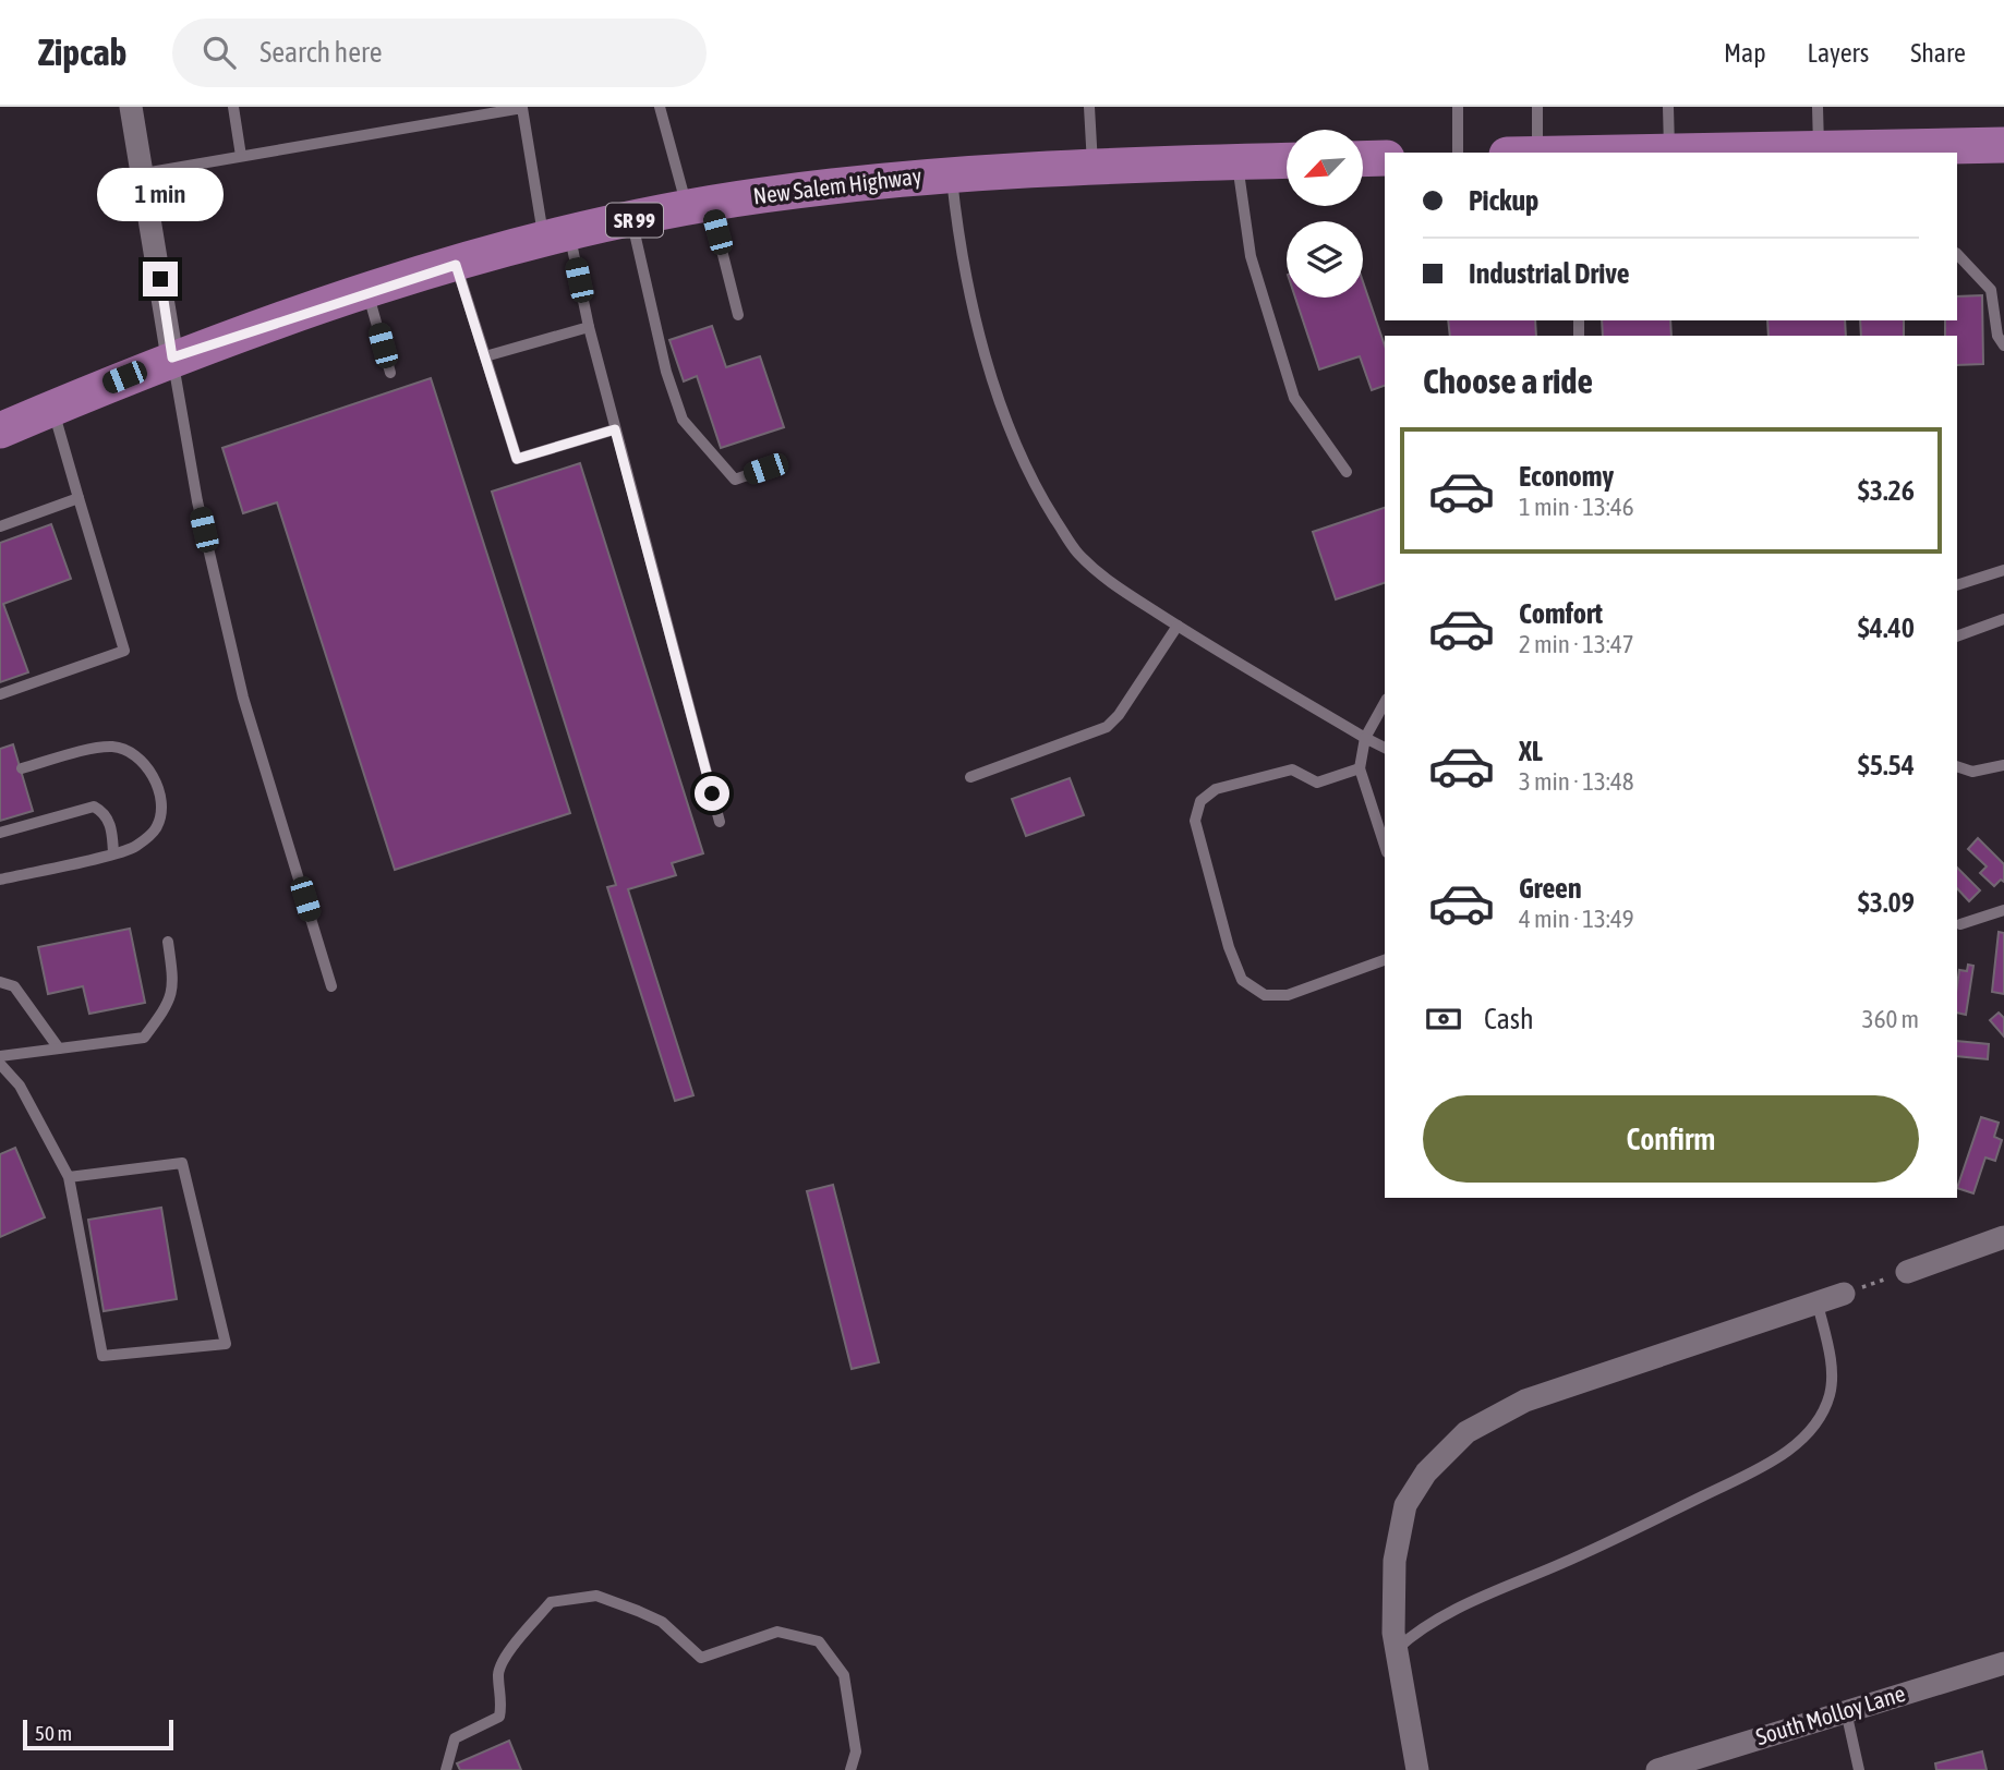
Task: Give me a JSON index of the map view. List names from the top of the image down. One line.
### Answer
{"streets":{"main road":["New Salem Highway","SR 99"],"street":["South Molloy Lane"]},"scale_bar":"50 m","north":"bottom left","page":{"header":"Zipcab","search":"Search here","nav":["Map","Layers","Share"],"banner":["Pickup","Industrial Drive"],"bubble":"1 min","heading":"Choose a ride","list":[{"name":"Economy","note":"1 min · 13:46","value":"$3.26"},{"name":"Comfort","note":"2 min · 13:47","value":"$4.40"},{"name":"XL","note":"3 min · 13:48","value":"$5.54"},{"name":"Green","note":"4 min · 13:49","value":"$3.09"}],"pay":["Cash","360 m"],"buttons":"Confirm","scale":"50 m"}}
